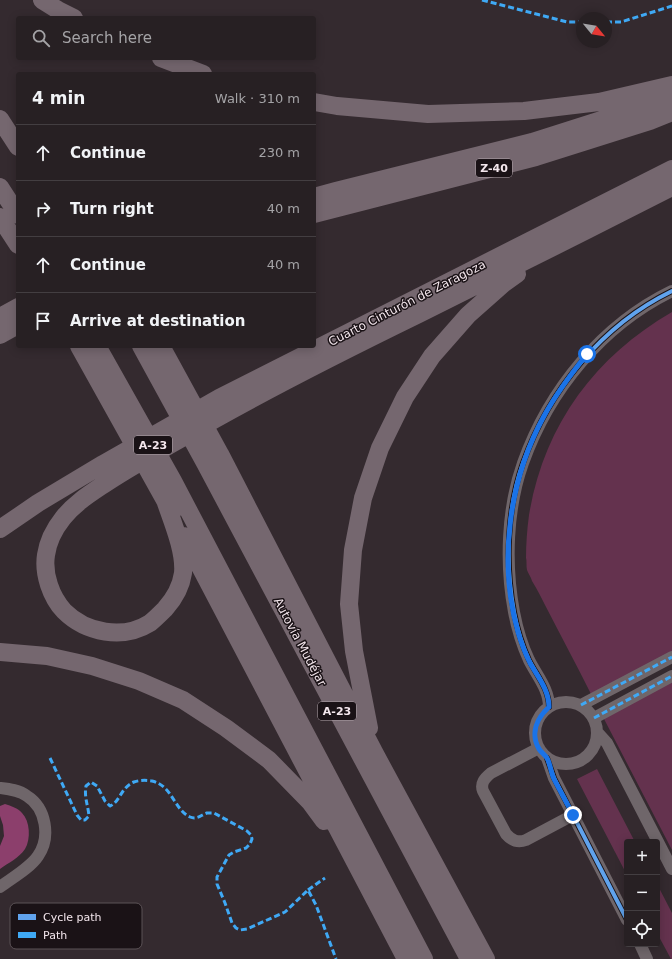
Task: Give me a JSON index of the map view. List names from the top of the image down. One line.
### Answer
{"streets":{"highway":["Z-40","Cuarto Cinturón de Zaragoza","A-23","Autovía Mudéjar"]},"legend":["Cycle path","Path"],"north":"bottom right","page":{"search":"Search here","heading":["4 min","Walk · 310 m"],"list":[["Continue","230 m"],["Turn right","40 m"],["Continue","40 m"],"Arrive at destination"],"map_buttons":["+","−"]}}
